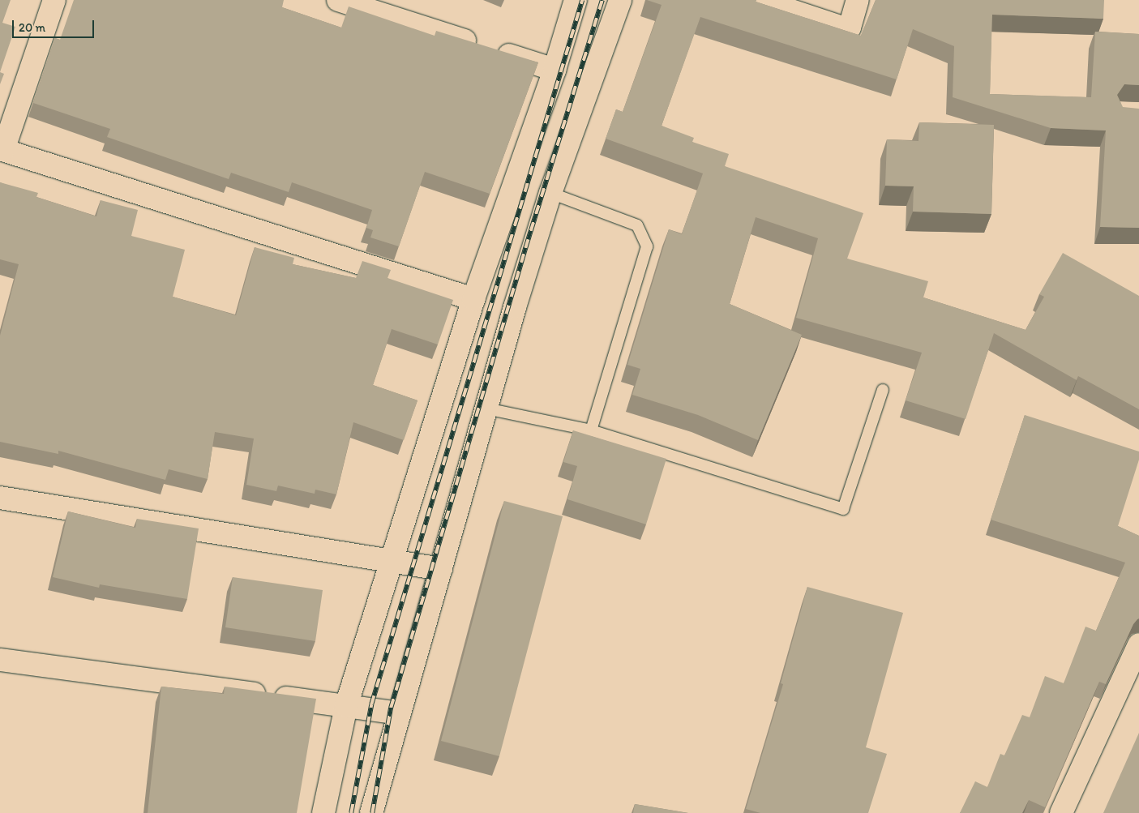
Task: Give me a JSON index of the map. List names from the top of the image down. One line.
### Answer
{"scale_bar":"20 m"}
